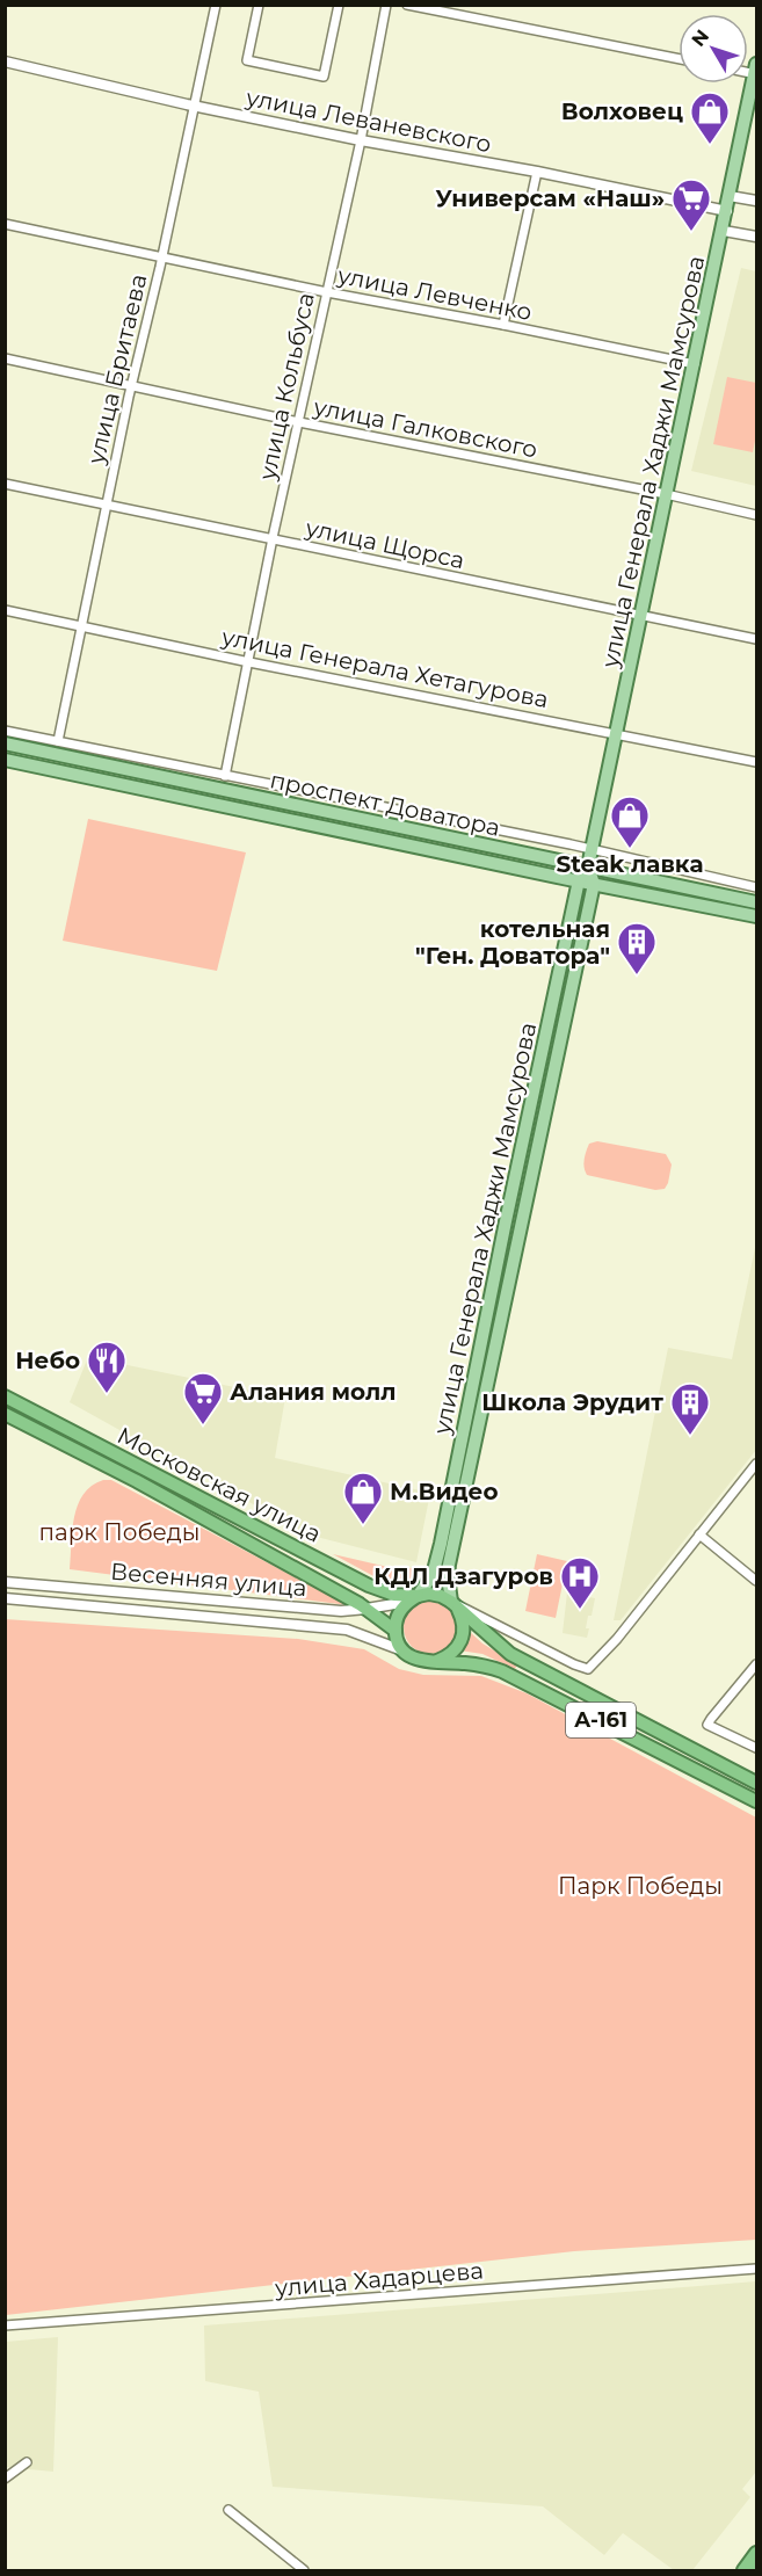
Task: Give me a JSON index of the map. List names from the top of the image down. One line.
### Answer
{"streets":{"highway":["Московская улица","А-161"],"main road":["улица Генерала Хаджи Мамсурова","проспект Доватора"],"street":["улица Леваневского","улица Левченко","улица Бритаева","улица Кольбуса","улица Галковского","улица Щорса","улица Генерала Хетагурова","Весенняя улица","улица Хадарцева"]},"crossings":[["улица Леваневского","улица Бритаева"],["улица Леваневского","улица Кольбуса"],["улица Леваневского","улица Генерала Хаджи Мамсурова"],["улица Левченко","улица Бритаева"],["улица Левченко","улица Кольбуса"],["улица Левченко","улица Генерала Хаджи Мамсурова"],["улица Бритаева","улица Галковского"],["улица Бритаева","улица Щорса"],["улица Бритаева","улица Генерала Хетагурова"],["улица Кольбуса","улица Галковского"],["улица Кольбуса","улица Щорса"],["улица Кольбуса","улица Генерала Хетагурова"],["улица Галковского","улица Генерала Хаджи Мамсурова"],["улица Генерала Хаджи Мамсурова","улица Щорса"],["улица Генерала Хаджи Мамсурова","улица Генерала Хетагурова"],["улица Генерала Хаджи Мамсурова","проспект Доватора"],["улица Генерала Хаджи Мамсурова","Московская улица"],["улица Генерала Хаджи Мамсурова","Весенняя улица"],["улица Генерала Хаджи Мамсурова","А-161"],["Московская улица","Весенняя улица"],["Московская улица","А-161"],["Весенняя улица","А-161"]],"parks":["парк Победы","Парк Победы"],"places":{"shop":["Волховец","Steak лавка","М.Видео"],"supermarket":["Универсам «Наш»","Алания молл"],"building":["котельная \"Ген. Доватора\"","Школа Эрудит"],"restaurant":["Небо"],"hospital":["КДЛ Дзагуров"]},"north":"top left"}
